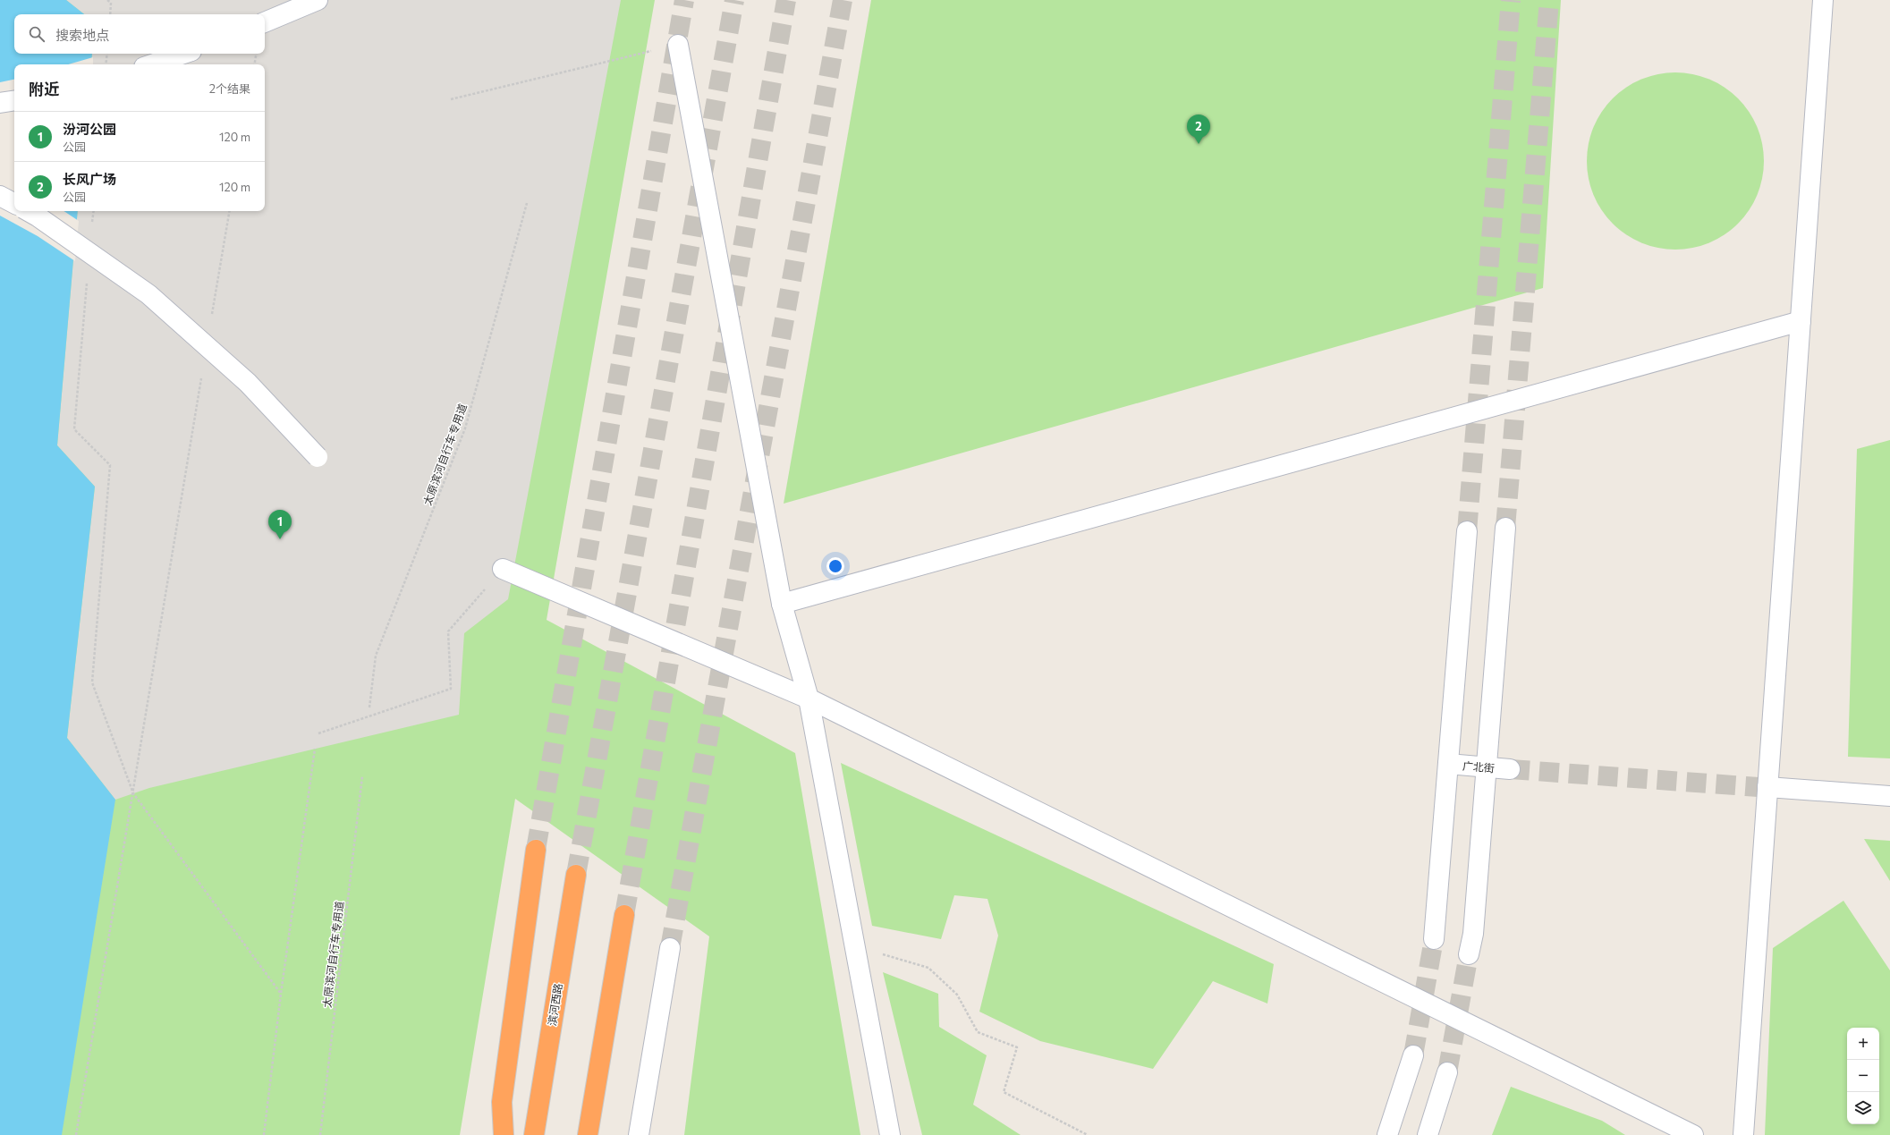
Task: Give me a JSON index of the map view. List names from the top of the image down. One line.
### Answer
{"streets":{"highway":["滨河西路"],"street":["广北街"],"path":["太原滨河自行车专用道"]},"page":{"search":"搜索地点","heading":["附近","2个结果"],"list":[{"mark":"1","name":"汾河公园","note":"公园","value":"120 m"},{"mark":"2","name":"长风广场","note":"公园","value":"120 m"}],"pins":["2","1"],"map_buttons":["+","−"]}}
